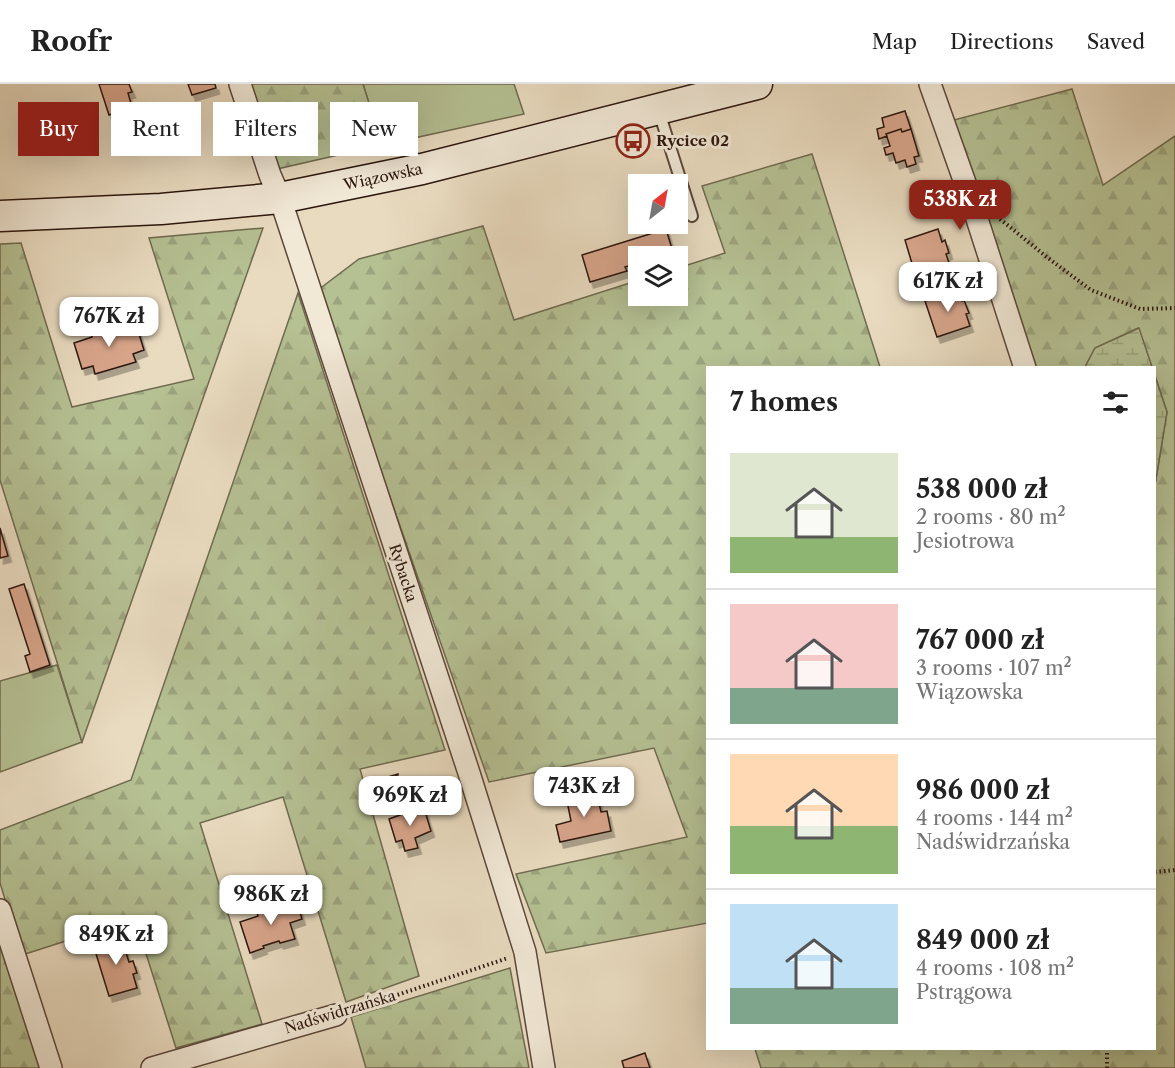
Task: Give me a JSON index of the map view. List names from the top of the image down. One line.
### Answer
{"streets":{"main road":["Wiązowska"],"street":["Rybacka","Nadświdrzańska"]},"crossings":[["Wiązowska","Rybacka"],["Rybacka","Nadświdrzańska"]],"places":{"bus stop":["Rycice 02"]},"north":"top right","page":{"header":"Roofr","nav":["Map","Directions","Saved"],"chip":["Buy","Rent","Filters","New"],"price":["538K zł","617K zł","767K zł","743K zł","969K zł","986K zł","849K zł"],"heading":"7 homes","list":[{"name":"538 000 zł","note":"2 rooms · 80 m² · Jesiotrowa"},{"name":"767 000 zł","note":"3 rooms · 107 m² · Wiązowska"},{"name":"986 000 zł","note":"4 rooms · 144 m² · Nadświdrzańska"},{"name":"849 000 zł","note":"4 rooms · 108 m² · Pstrągowa"}]}}
